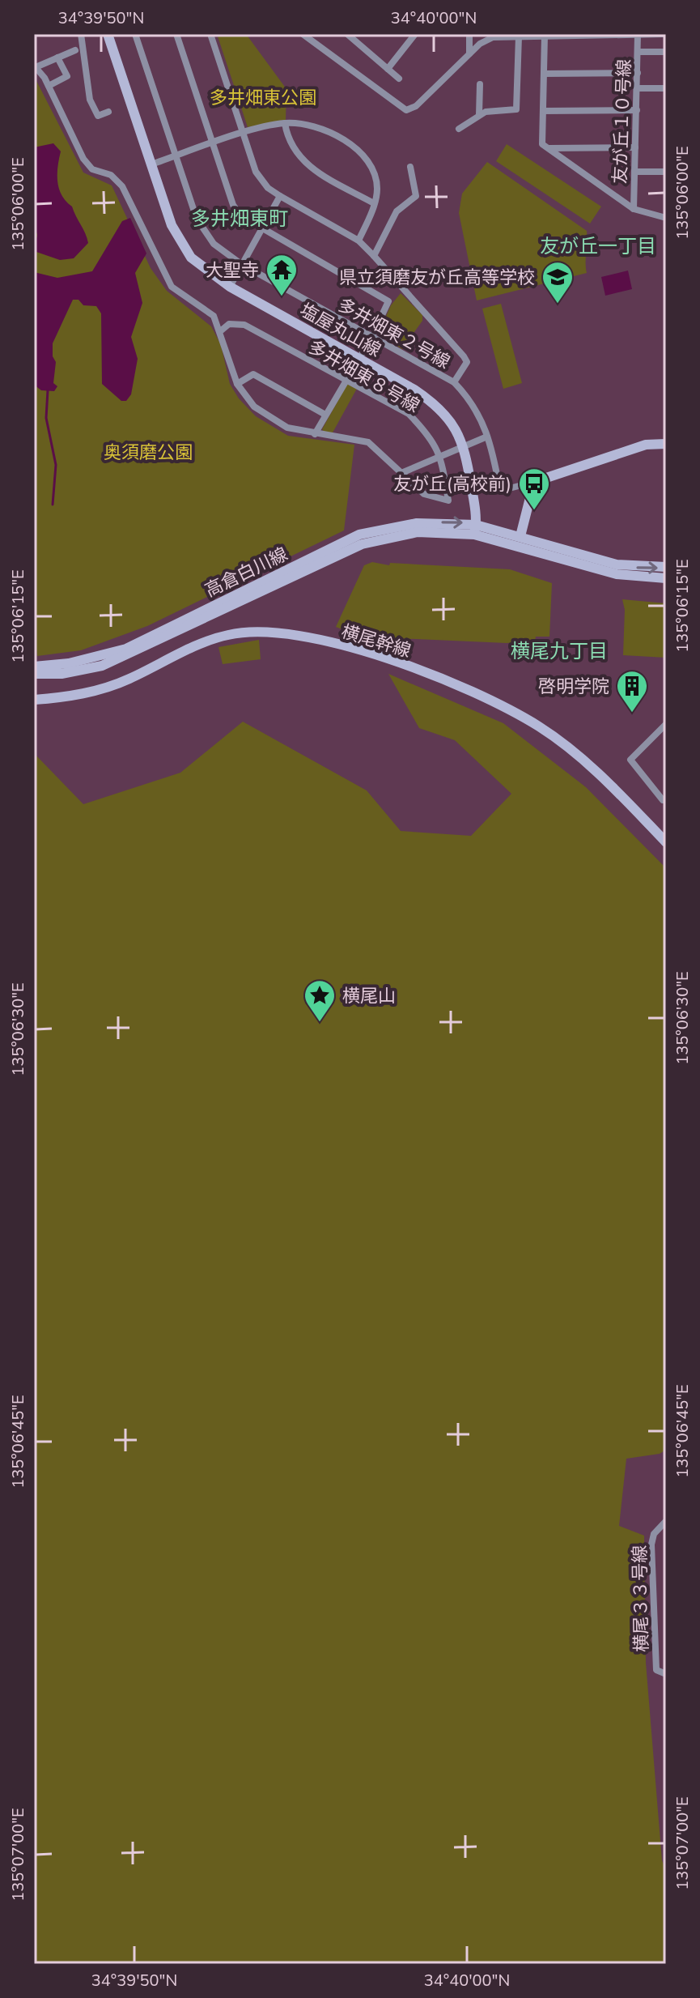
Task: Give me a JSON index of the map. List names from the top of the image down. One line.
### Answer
{"streets":{"street":["友が丘１０号線","塩屋丸山線","多井畑東２号線","多井畑東８号線","高倉白川線","横尾幹線","横尾３３号線"]},"crossings":[["塩屋丸山線","高倉白川線"]],"districts":["多井畑東町","友が丘一丁目","横尾九丁目"],"parks":["多井畑東公園","奥須磨公園"],"places":{"temple":["大聖寺"],"school or university":["県立須磨友が丘高等学校"],"bus stop":["友が丘(高校前)"],"building":["啓明学院"],"place":["横尾山"]},"coordinates":["34°39'50\"N","34°40'00\"N","135°06'00\"E","135°06'15\"E","135°06'30\"E","135°06'45\"E","135°07'00\"E"]}
